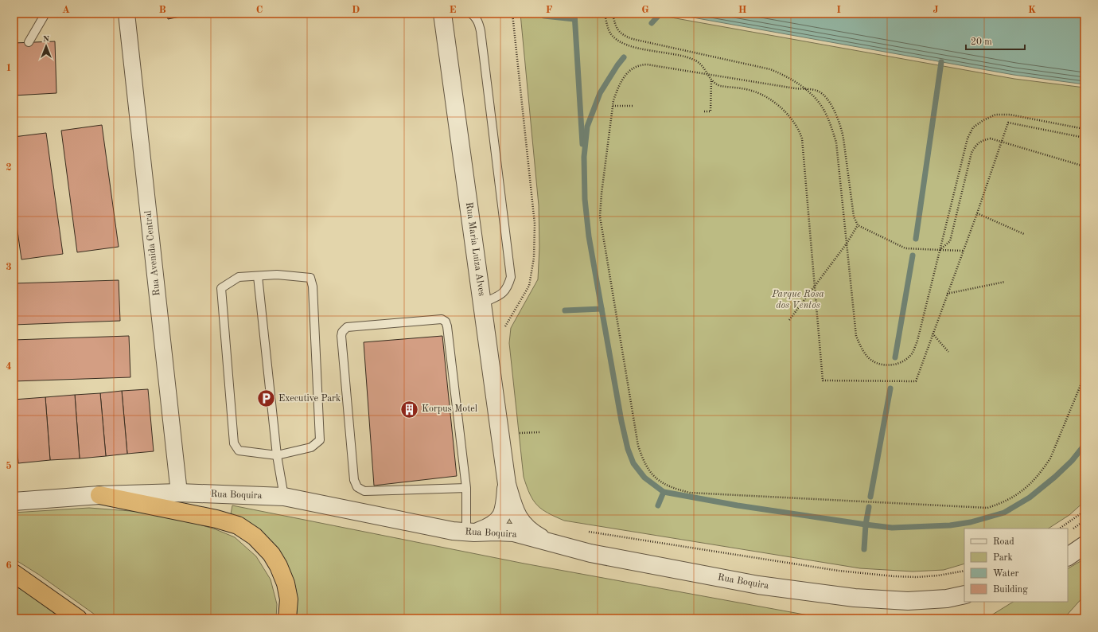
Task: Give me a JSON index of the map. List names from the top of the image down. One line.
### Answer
{"streets":{"street":["Rua Maria Luiza Alves","Rua Avenida Central","Rua Boquira"]},"crossings":[["Rua Maria Luiza Alves","Rua Boquira"],["Rua Avenida Central","Rua Boquira"]],"parks":["Parque Rosa dos Ventos"],"places":{"parking":["Executive Park"],"building":["Korpus Motel"]},"legend":["Road","Park","Water","Building"],"scale_bar":"20 m","north":"top","grid":{"columns":["A","B","C","D","E","F","G","H","I","J","K"],"rows":["1","2","3","4","5","6"]}}
